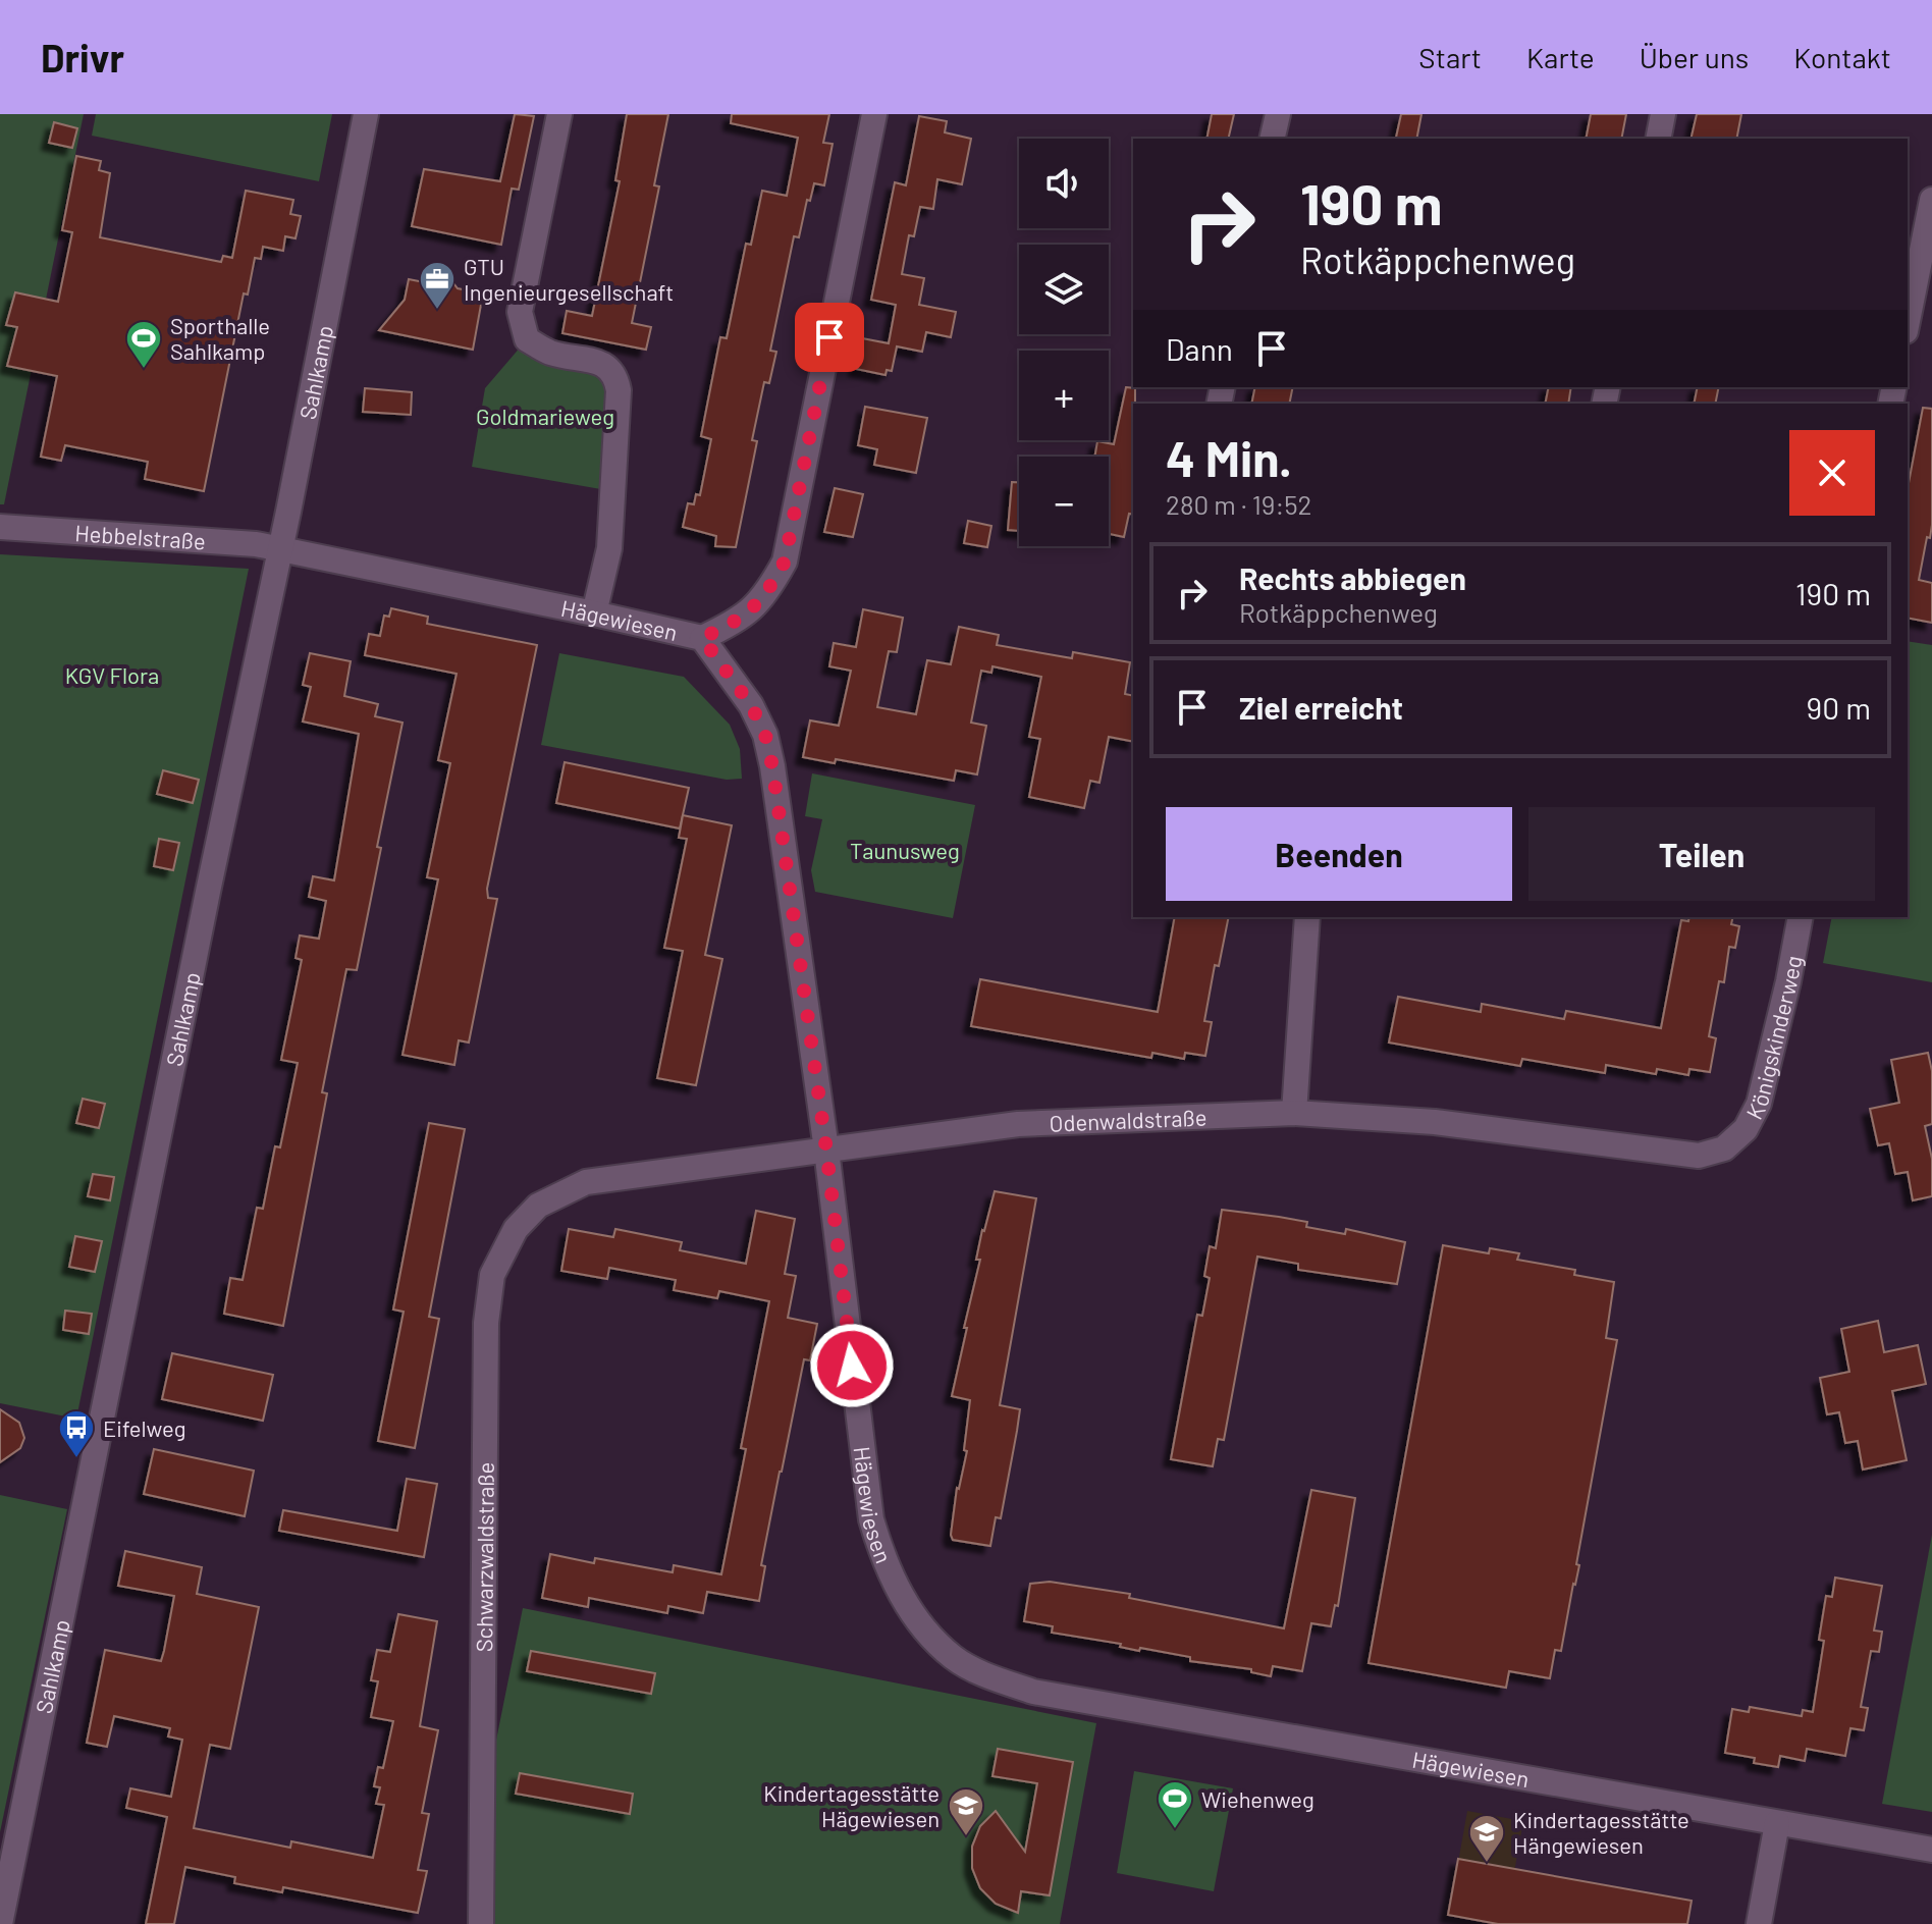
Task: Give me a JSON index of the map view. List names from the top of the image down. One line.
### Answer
{"streets":{"street":["Sahlkamp","Hebbelstraße","Hägewiesen","Königskinderweg","Odenwaldstraße","Schwarzwaldstraße"]},"crossings":[["Sahlkamp","Hebbelstraße"],["Sahlkamp","Hägewiesen"],["Hebbelstraße","Hägewiesen"],["Hägewiesen","Odenwaldstraße"],["Königskinderweg","Odenwaldstraße"],["Odenwaldstraße","Schwarzwaldstraße"]],"parks":["Goldmarieweg","KGV Flora","Taunusweg"],"places":{"office":["GTU Ingenieurgesellschaft"],"sports":["Sporthalle Sahlkamp","Wiehenweg"],"bus stop":["Eifelweg"],"school or university":["Kindertagesstätte Hägewiesen","Kindertagesstätte Hängewiesen"]},"page":{"header":"Drivr","nav":["Start","Karte","Über uns","Kontakt"],"map_buttons":["+","−"],"turn":["190 m","Rotkäppchenweg"],"then":"Dann","heading":["4 Min.","280 m · 19:52"],"list":[{"name":"Rechts abbiegen","note":"Rotkäppchenweg","value":"190 m"},{"name":"Ziel erreicht","value":"90 m"}],"buttons":["Beenden","Teilen"]}}
